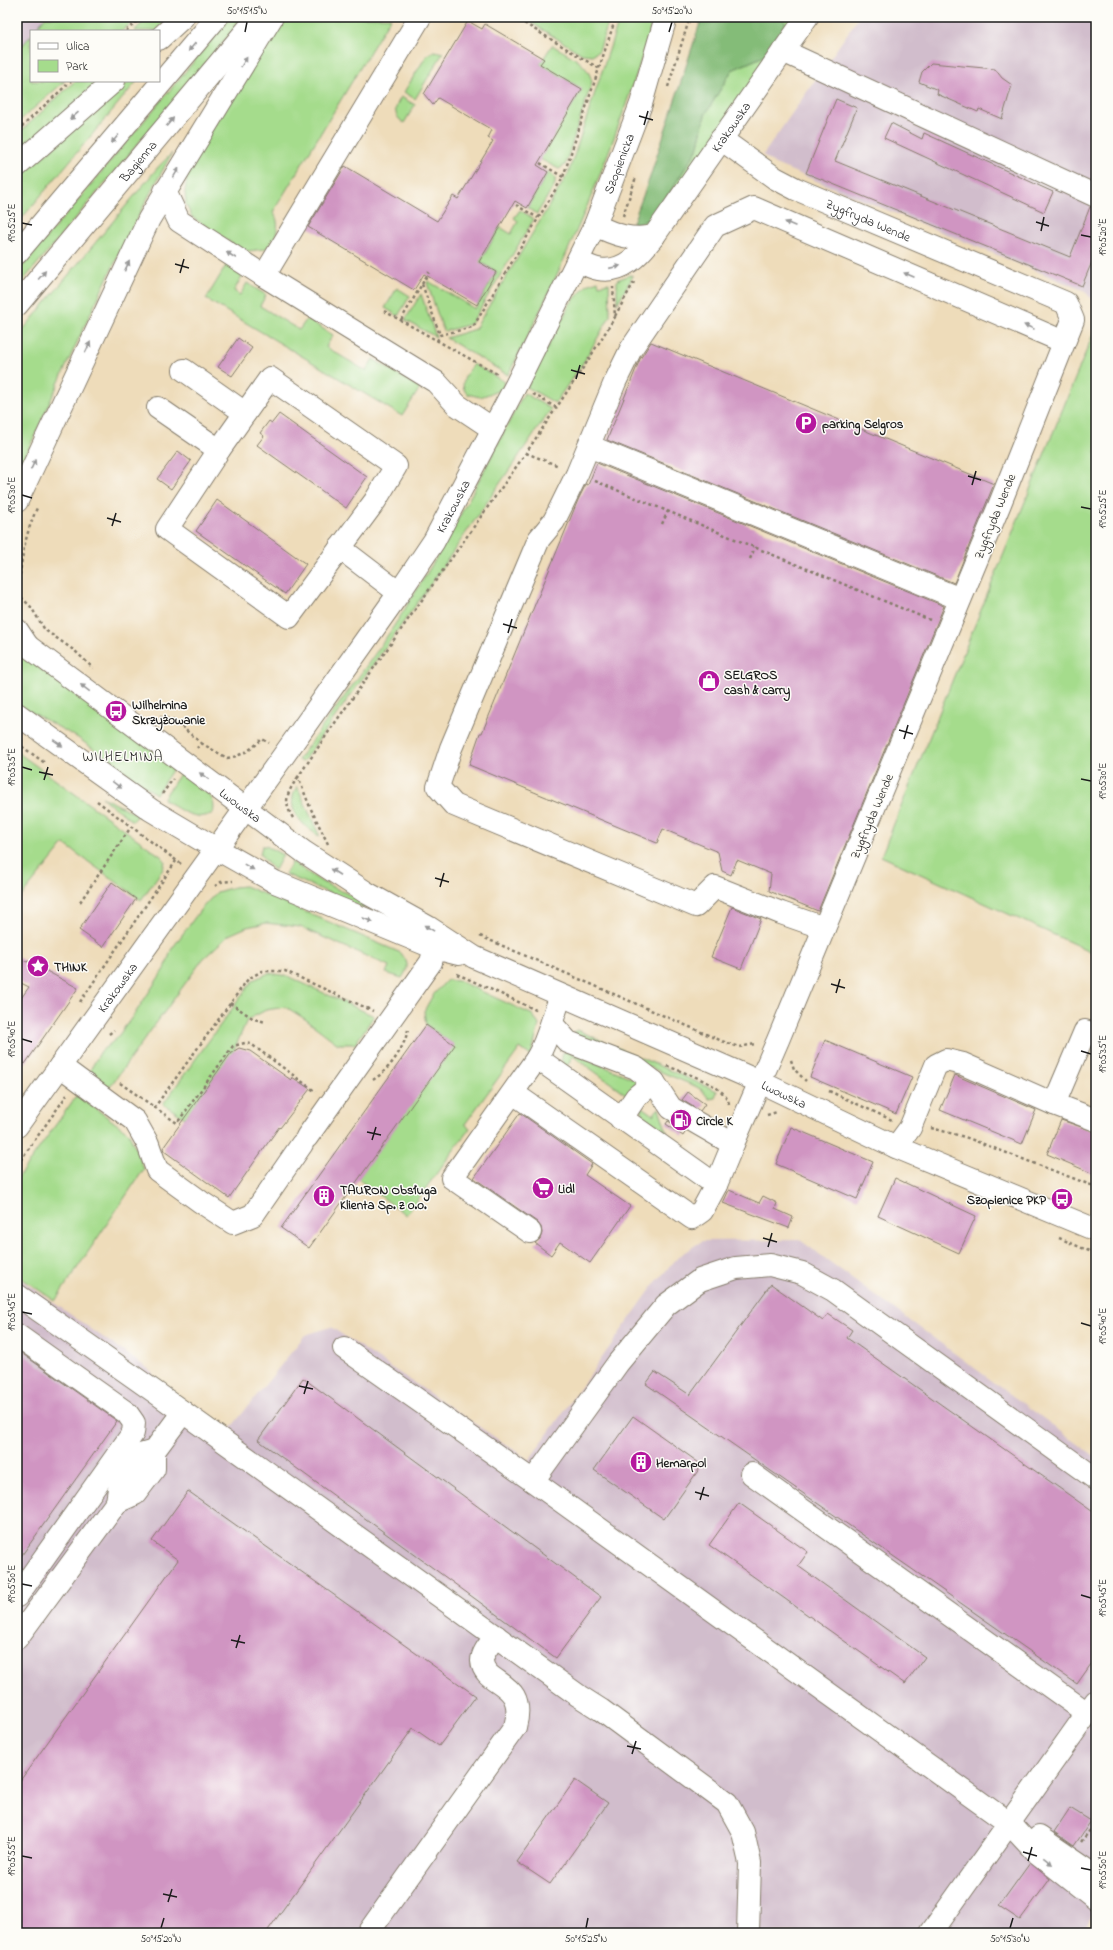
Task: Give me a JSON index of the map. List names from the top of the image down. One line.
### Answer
{"streets":{"street":["Krakowska","Bagienna","Szopienicka","Zygfryda Wende","Lwowska"]},"crossings":[["Krakowska","Szopienicka"],["Krakowska","Zygfryda Wende"],["Krakowska","Lwowska"],["Zygfryda Wende","Lwowska"]],"districts":["WILHELMINA"],"places":{"parking":["parking Selgros"],"shop":["SELGROS cash & carry"],"bus stop":["Wilhelmina Skrzyżowanie","Szopienice PKP"],"place":["THINK"],"fuel station":["Circle K"],"supermarket":["Lidl"],"building":["TAURON Obsługa Klienta Sp. z o.o.","Hemarpol"]},"legend":["Ulica","Park"],"coordinates":["50°15'15\"N","50°15'20\"N","19°05'25\"E","19°05'20\"E","19°05'30\"E","19°05'35\"E","19°05'40\"E","19°05'45\"E","19°05'50\"E","19°05'55\"E","50°15'25\"N","50°15'30\"N"]}
